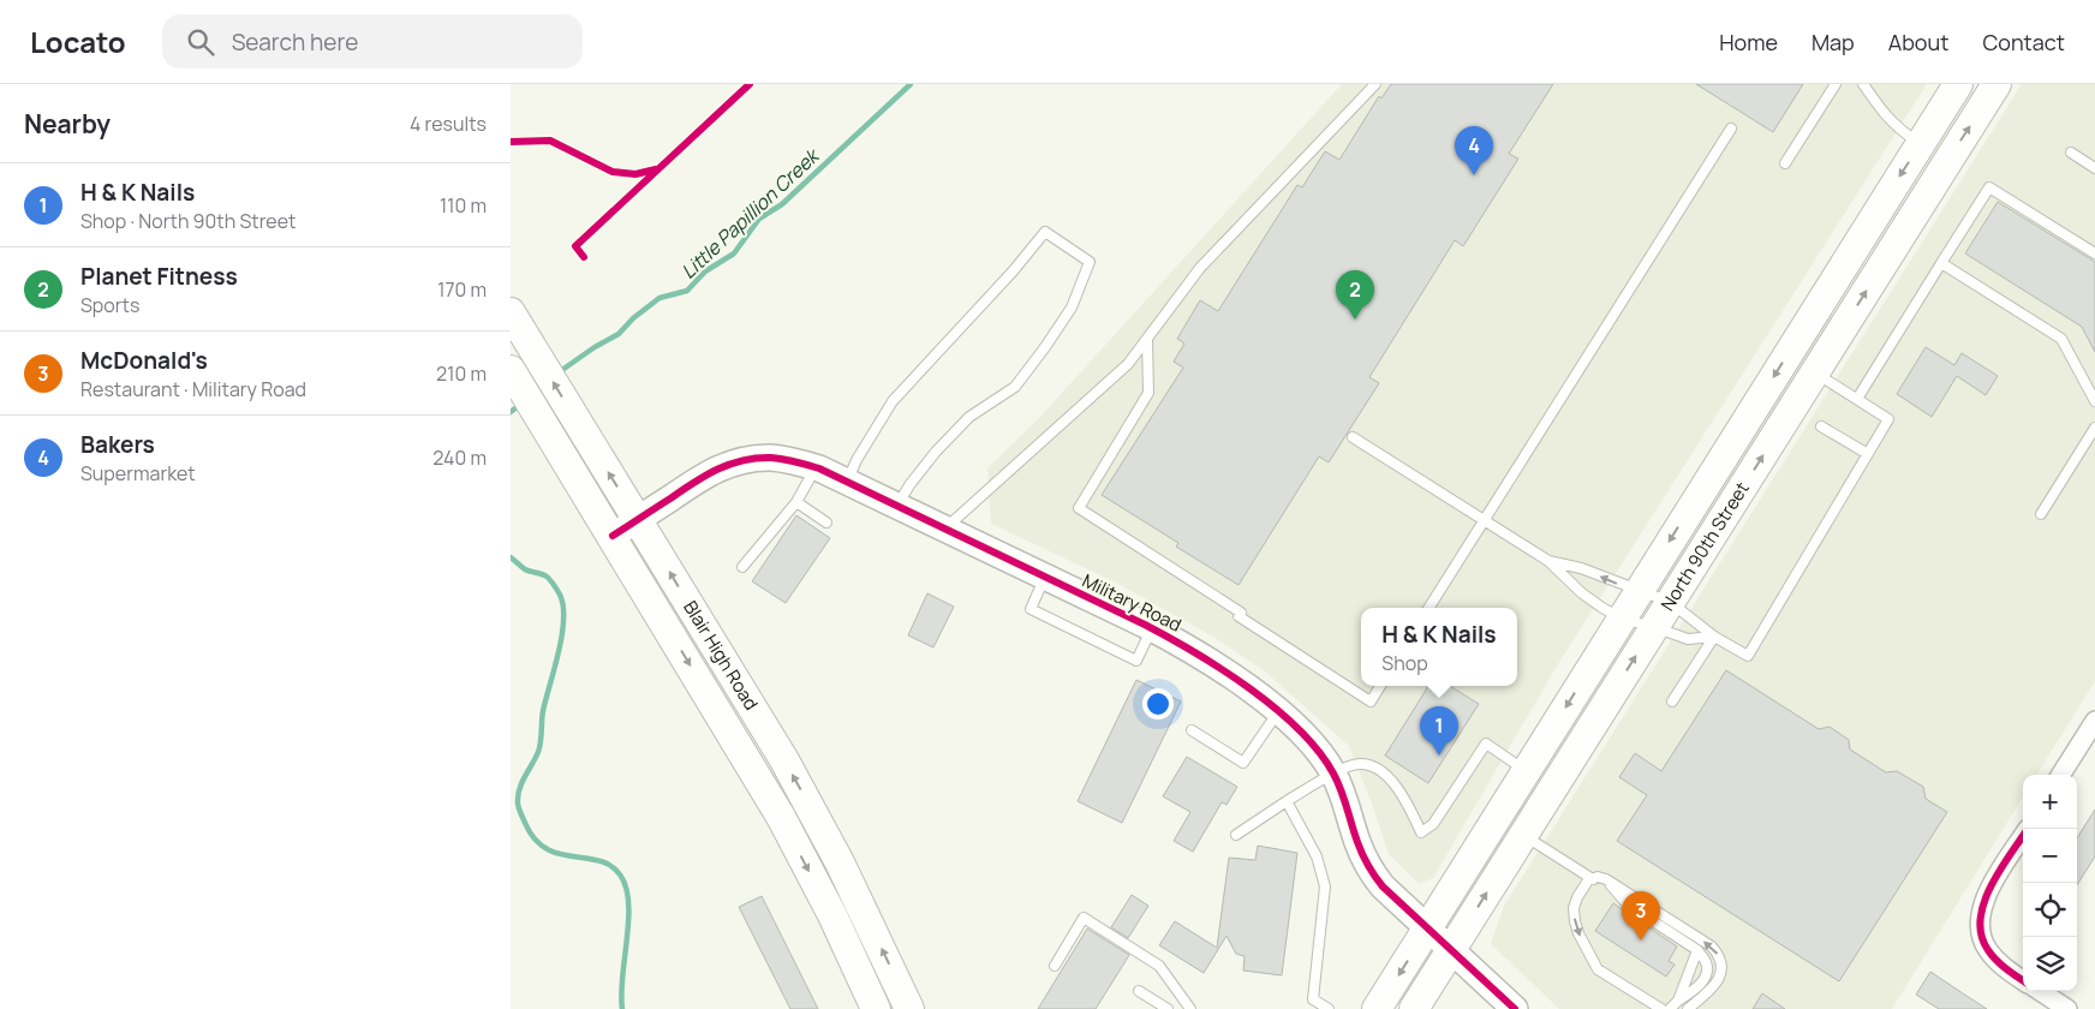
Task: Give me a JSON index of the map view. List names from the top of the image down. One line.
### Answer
{"streets":{"main road":["North 90th Street","Military Road","Blair High Road"]},"crossings":[["North 90th Street","Military Road"],["Military Road","Blair High Road"]],"water":["Little Papillion Creek"],"page":{"header":"Locato","search":"Search here","nav":["Home","Map","About","Contact"],"heading":["Nearby","4 results"],"pins":["4","2","1","3"],"list":[{"mark":"1","name":"H & K Nails","note":"Shop · North 90th Street","value":"110 m"},{"mark":"2","name":"Planet Fitness","note":"Sports","value":"170 m"},{"mark":"3","name":"McDonald's","note":"Restaurant · Military Road","value":"210 m"},{"mark":"4","name":"Bakers","note":"Supermarket","value":"240 m"}],"popup":["H & K Nails","Shop"],"map_buttons":["+","−"]}}
